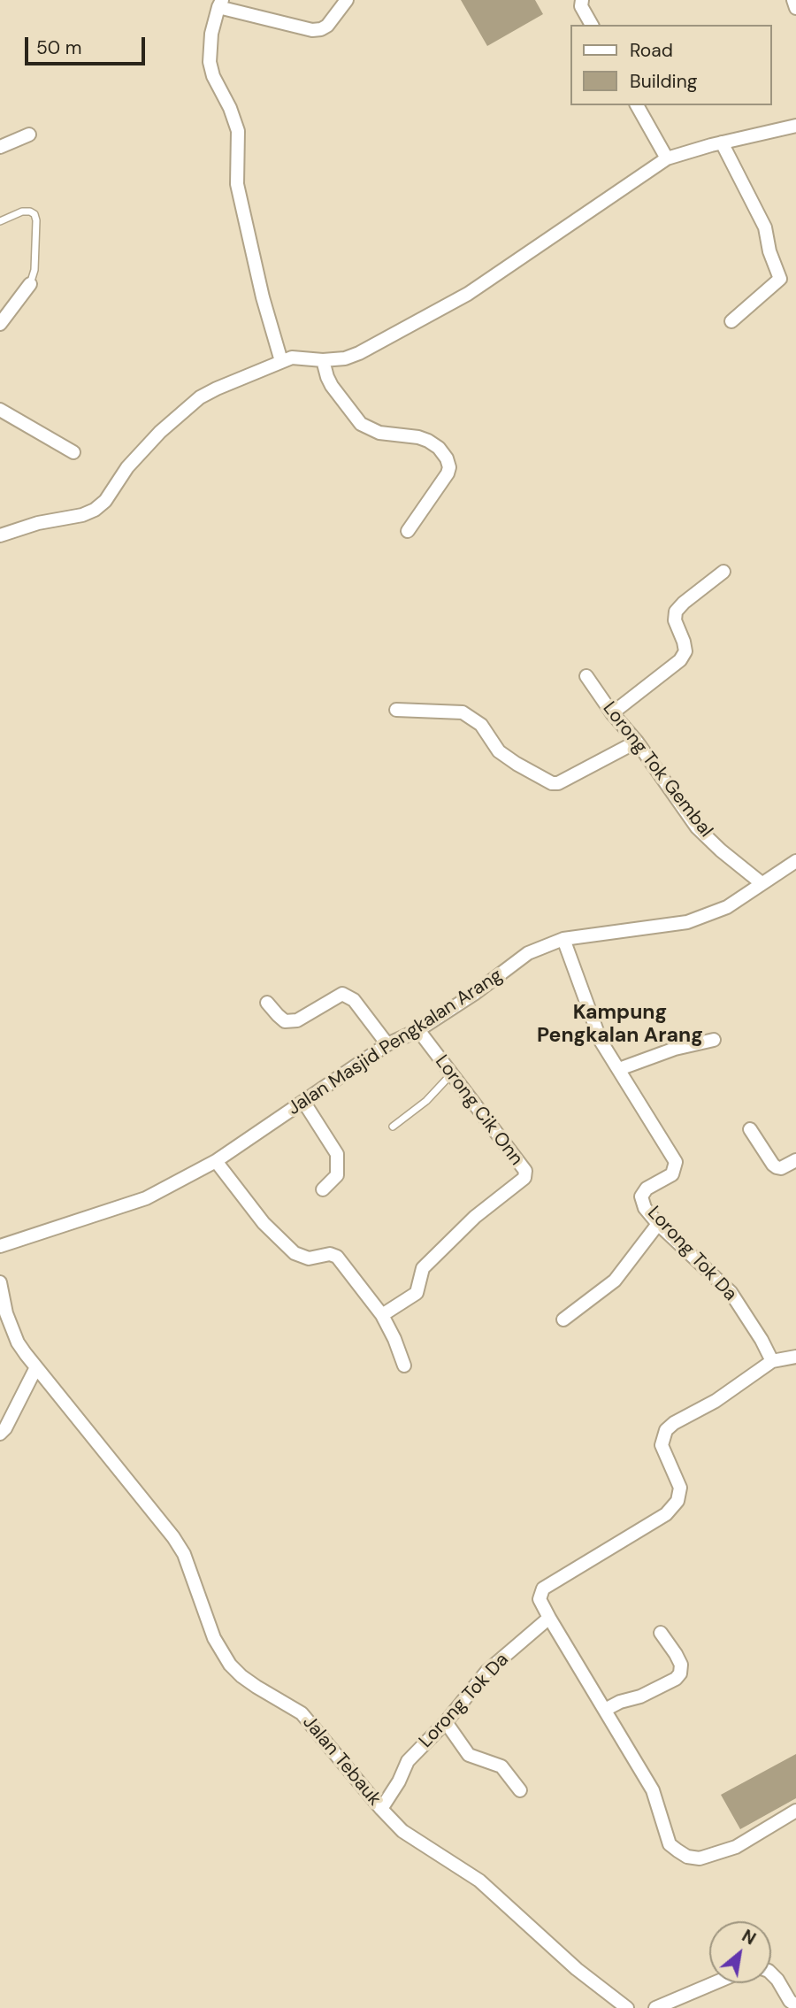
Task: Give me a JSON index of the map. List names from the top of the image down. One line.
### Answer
{"streets":{"street":["Lorong Tok Gembal","Jalan Masjid Pengkalan Arang","Lorong Cik Onn","Lorong Tok Da","Jalan Tebauk"]},"crossings":[["Lorong Tok Gembal","Jalan Masjid Pengkalan Arang"],["Jalan Masjid Pengkalan Arang","Lorong Cik Onn"],["Jalan Masjid Pengkalan Arang","Lorong Tok Da"],["Lorong Tok Da","Jalan Tebauk"]],"districts":["Kampung Pengkalan Arang"],"legend":["Road","Building"],"scale_bar":"50 m","north":"top right"}
